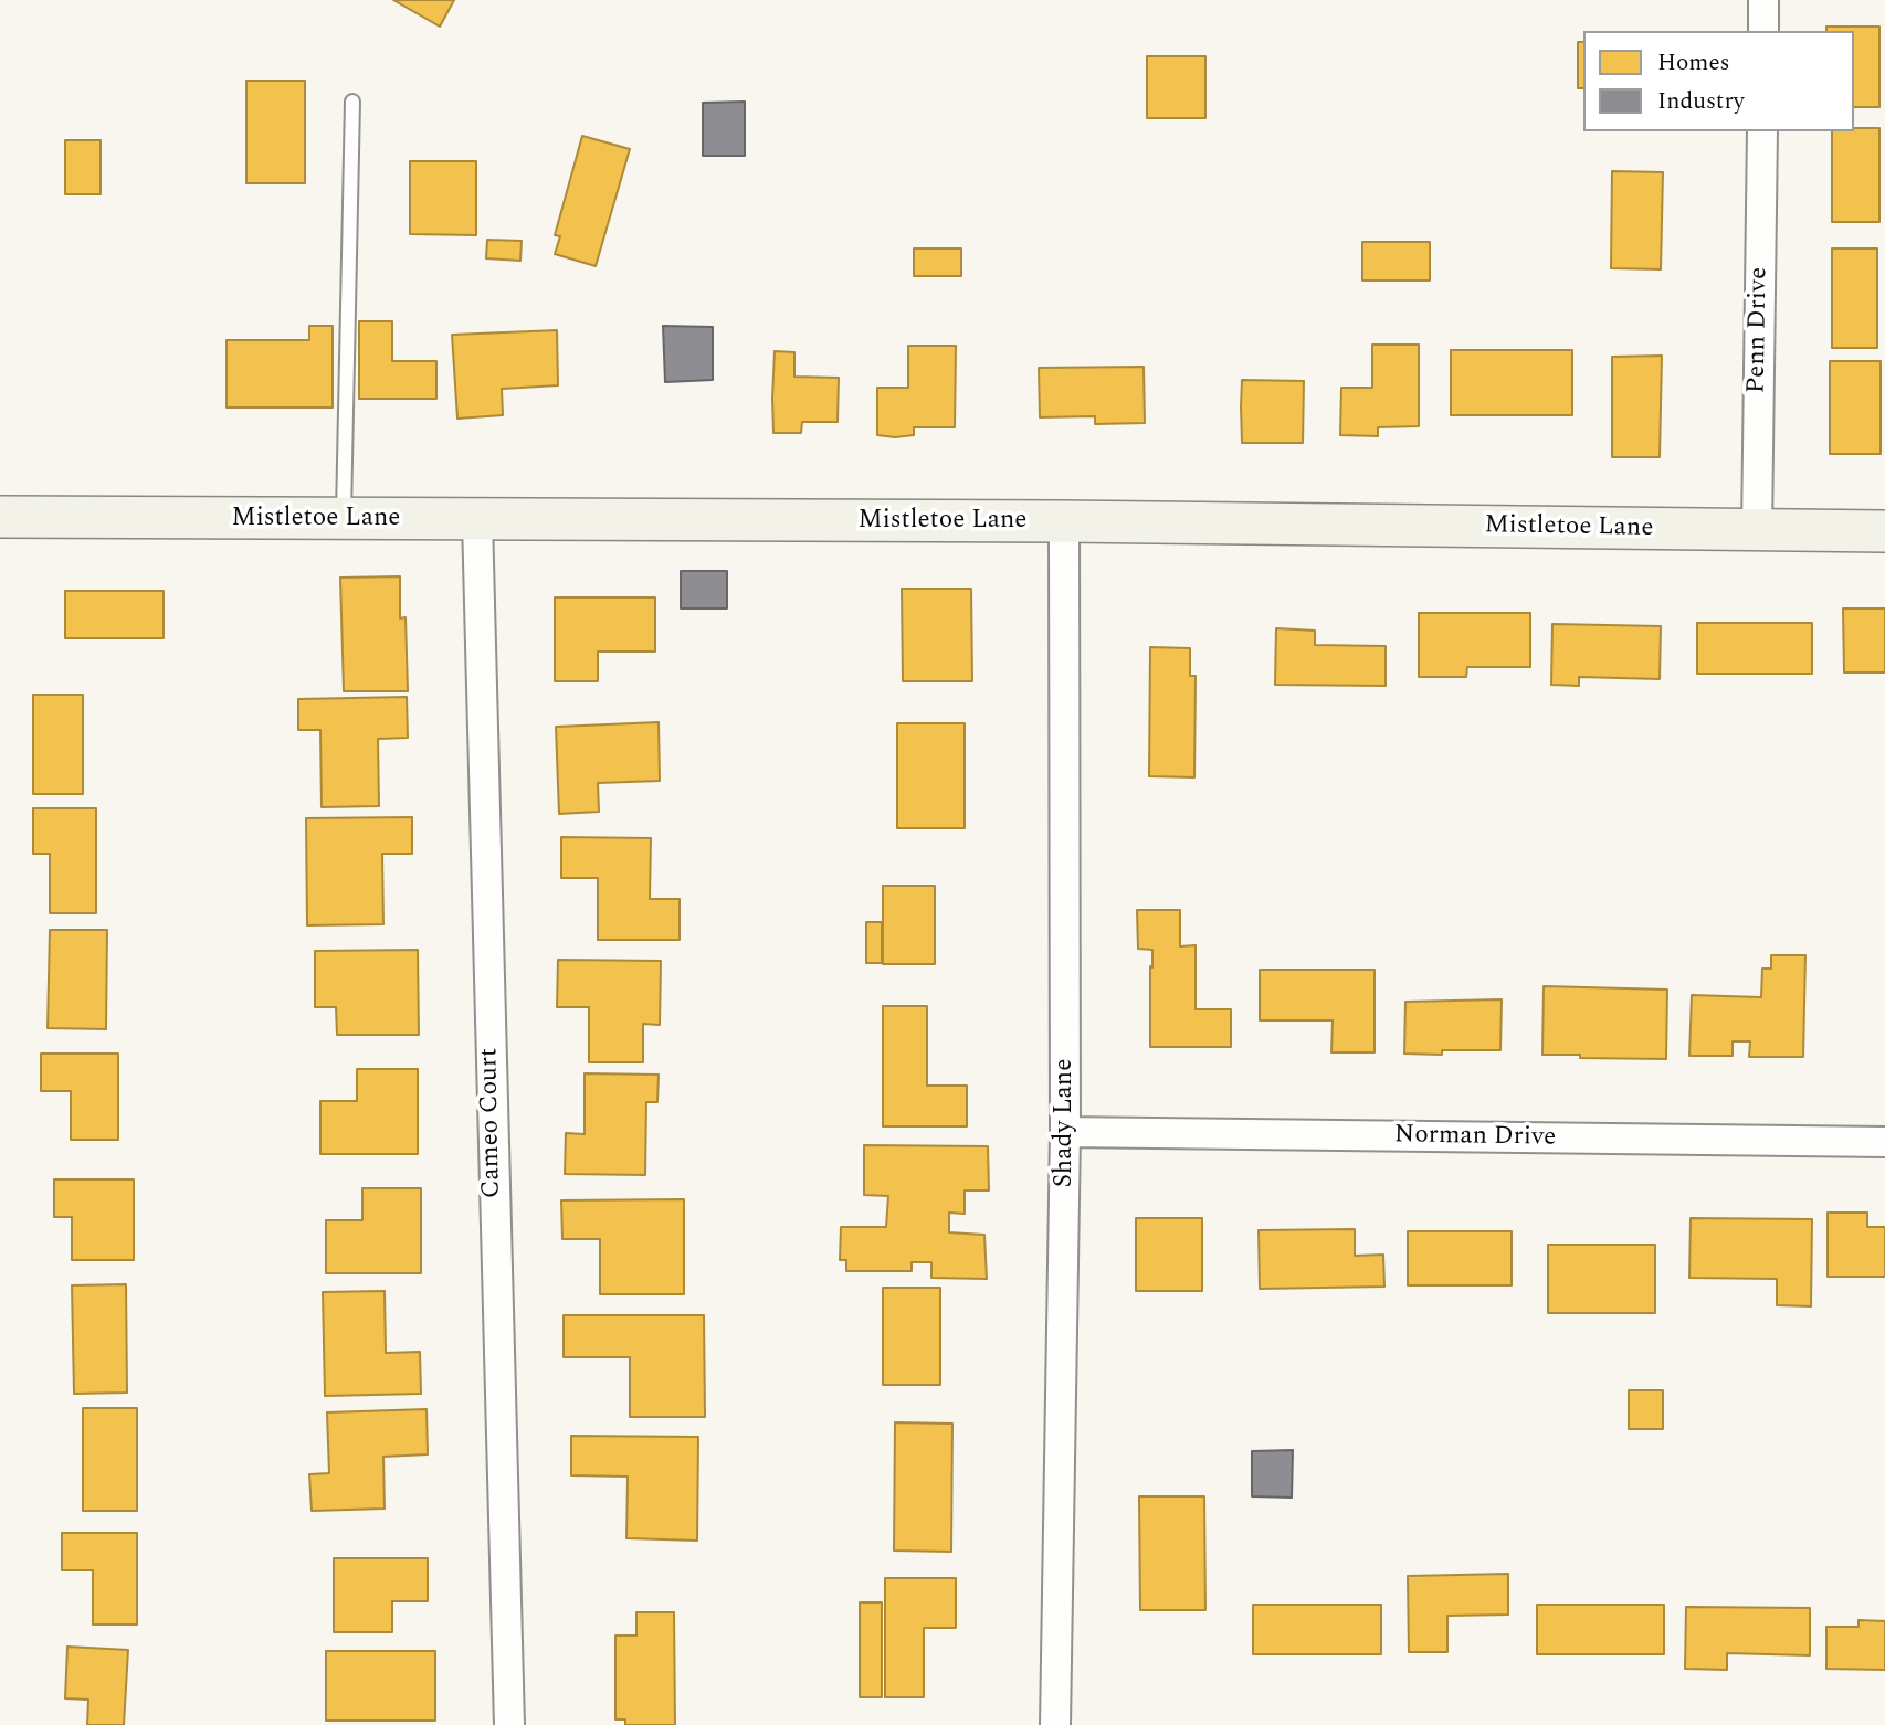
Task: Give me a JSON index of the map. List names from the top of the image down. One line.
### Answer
{"streets":{"street":["Penn Drive","Mistletoe Lane","Cameo Court","Shady Lane","Norman Drive"]},"crossings":[["Penn Drive","Mistletoe Lane"],["Mistletoe Lane","Cameo Court"],["Mistletoe Lane","Shady Lane"],["Shady Lane","Norman Drive"]],"legend":["Homes","Industry"]}
